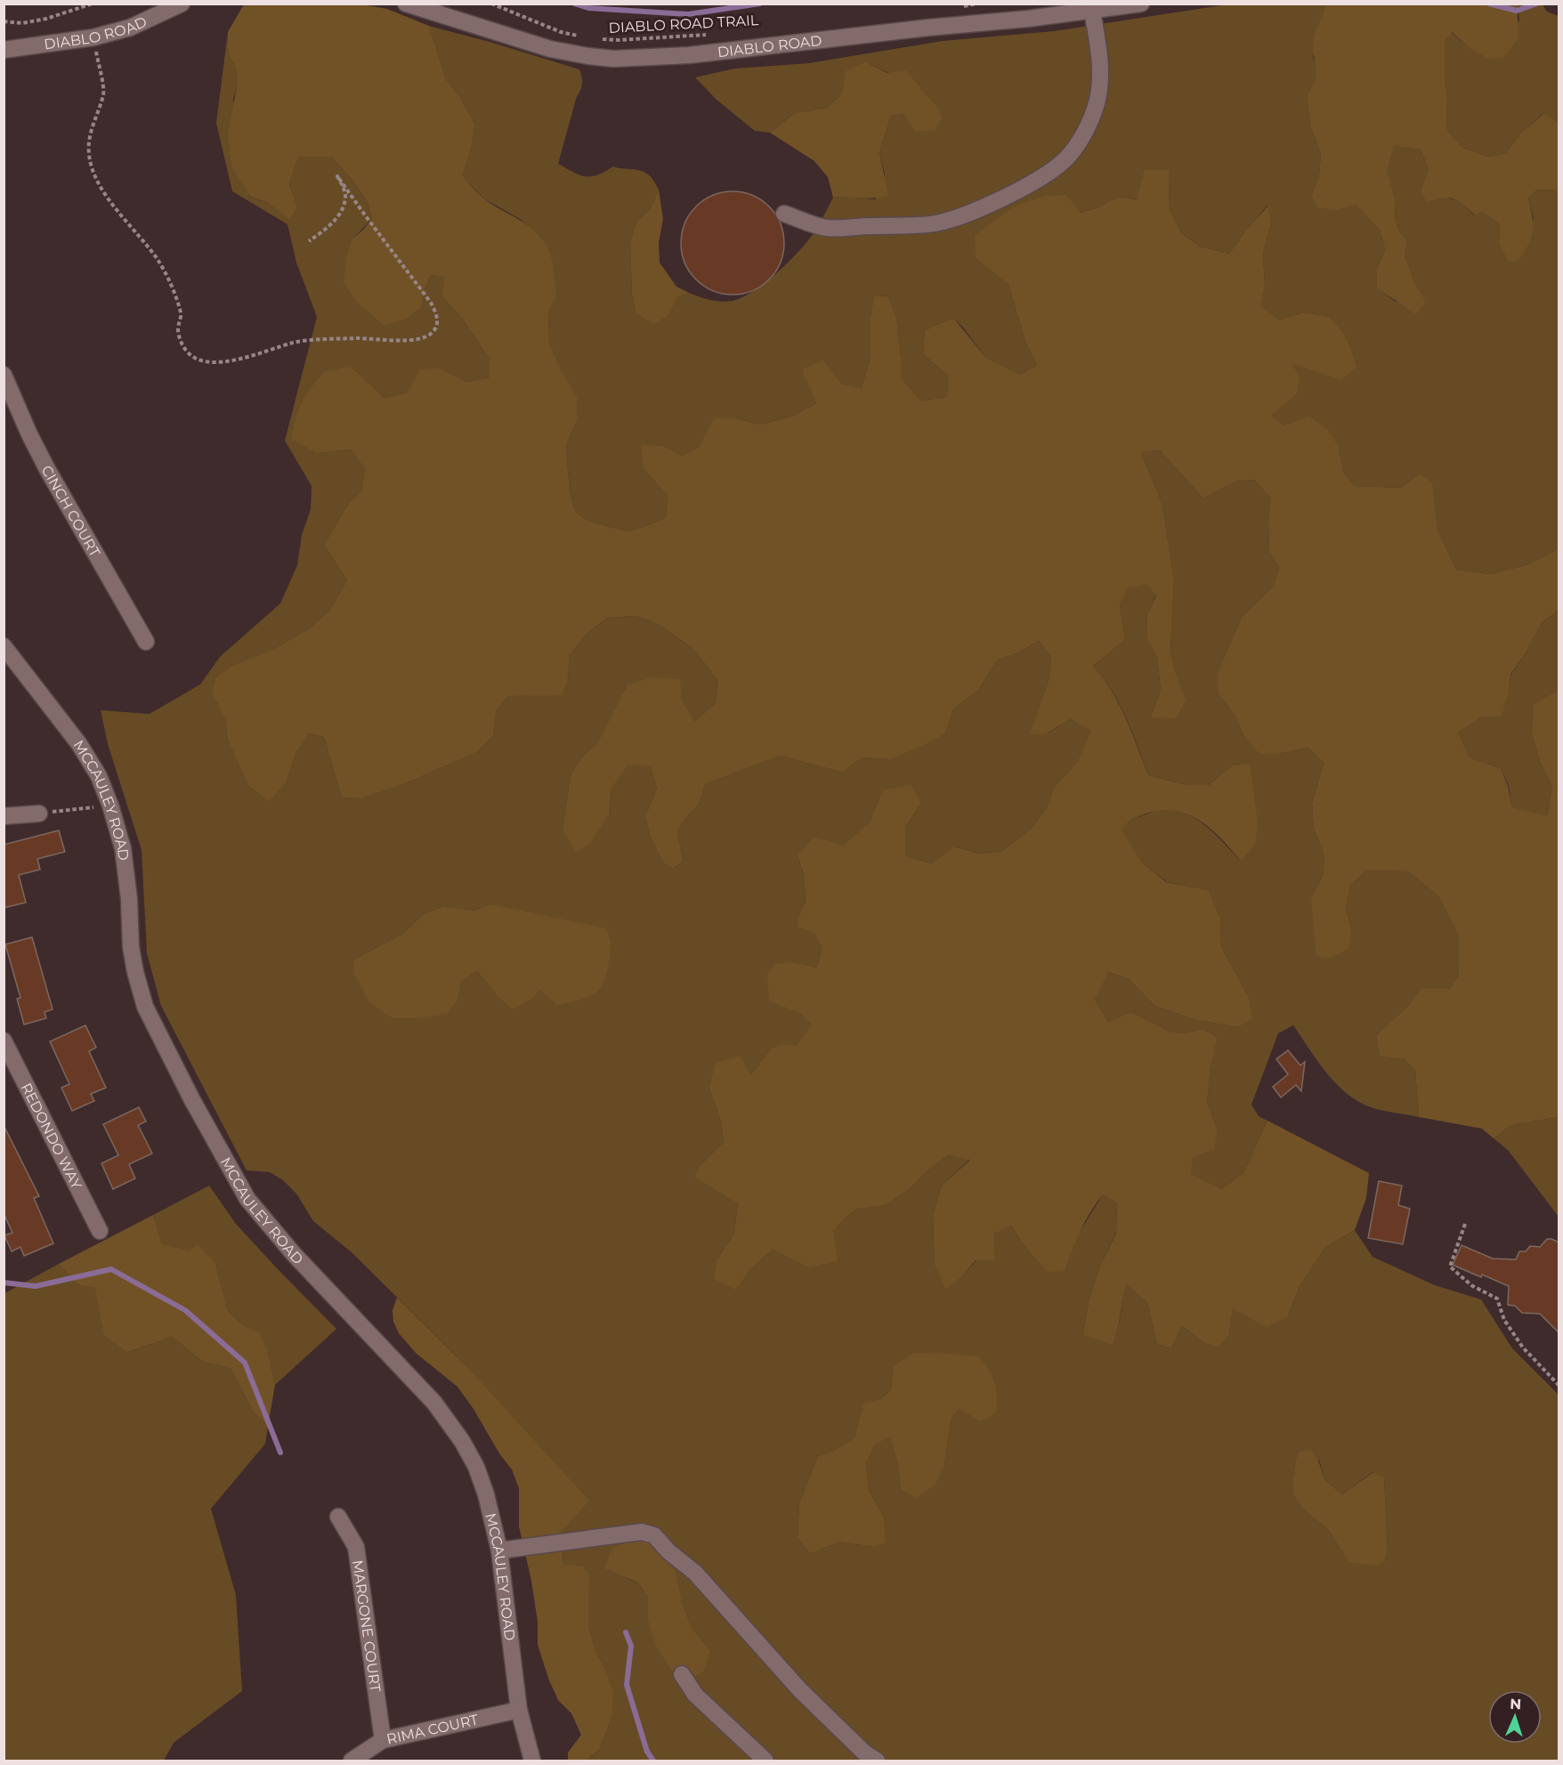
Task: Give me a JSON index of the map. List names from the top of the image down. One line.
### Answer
{"streets":{"street":["DIABLO ROAD","CINCH COURT","MCCAULEY ROAD","REDONDO WAY","MARGONE COURT","RIMA COURT"],"path":["DIABLO ROAD TRAIL"]},"crossings":[["MCCAULEY ROAD","RIMA COURT"],["MARGONE COURT","RIMA COURT"]],"north":"top"}
